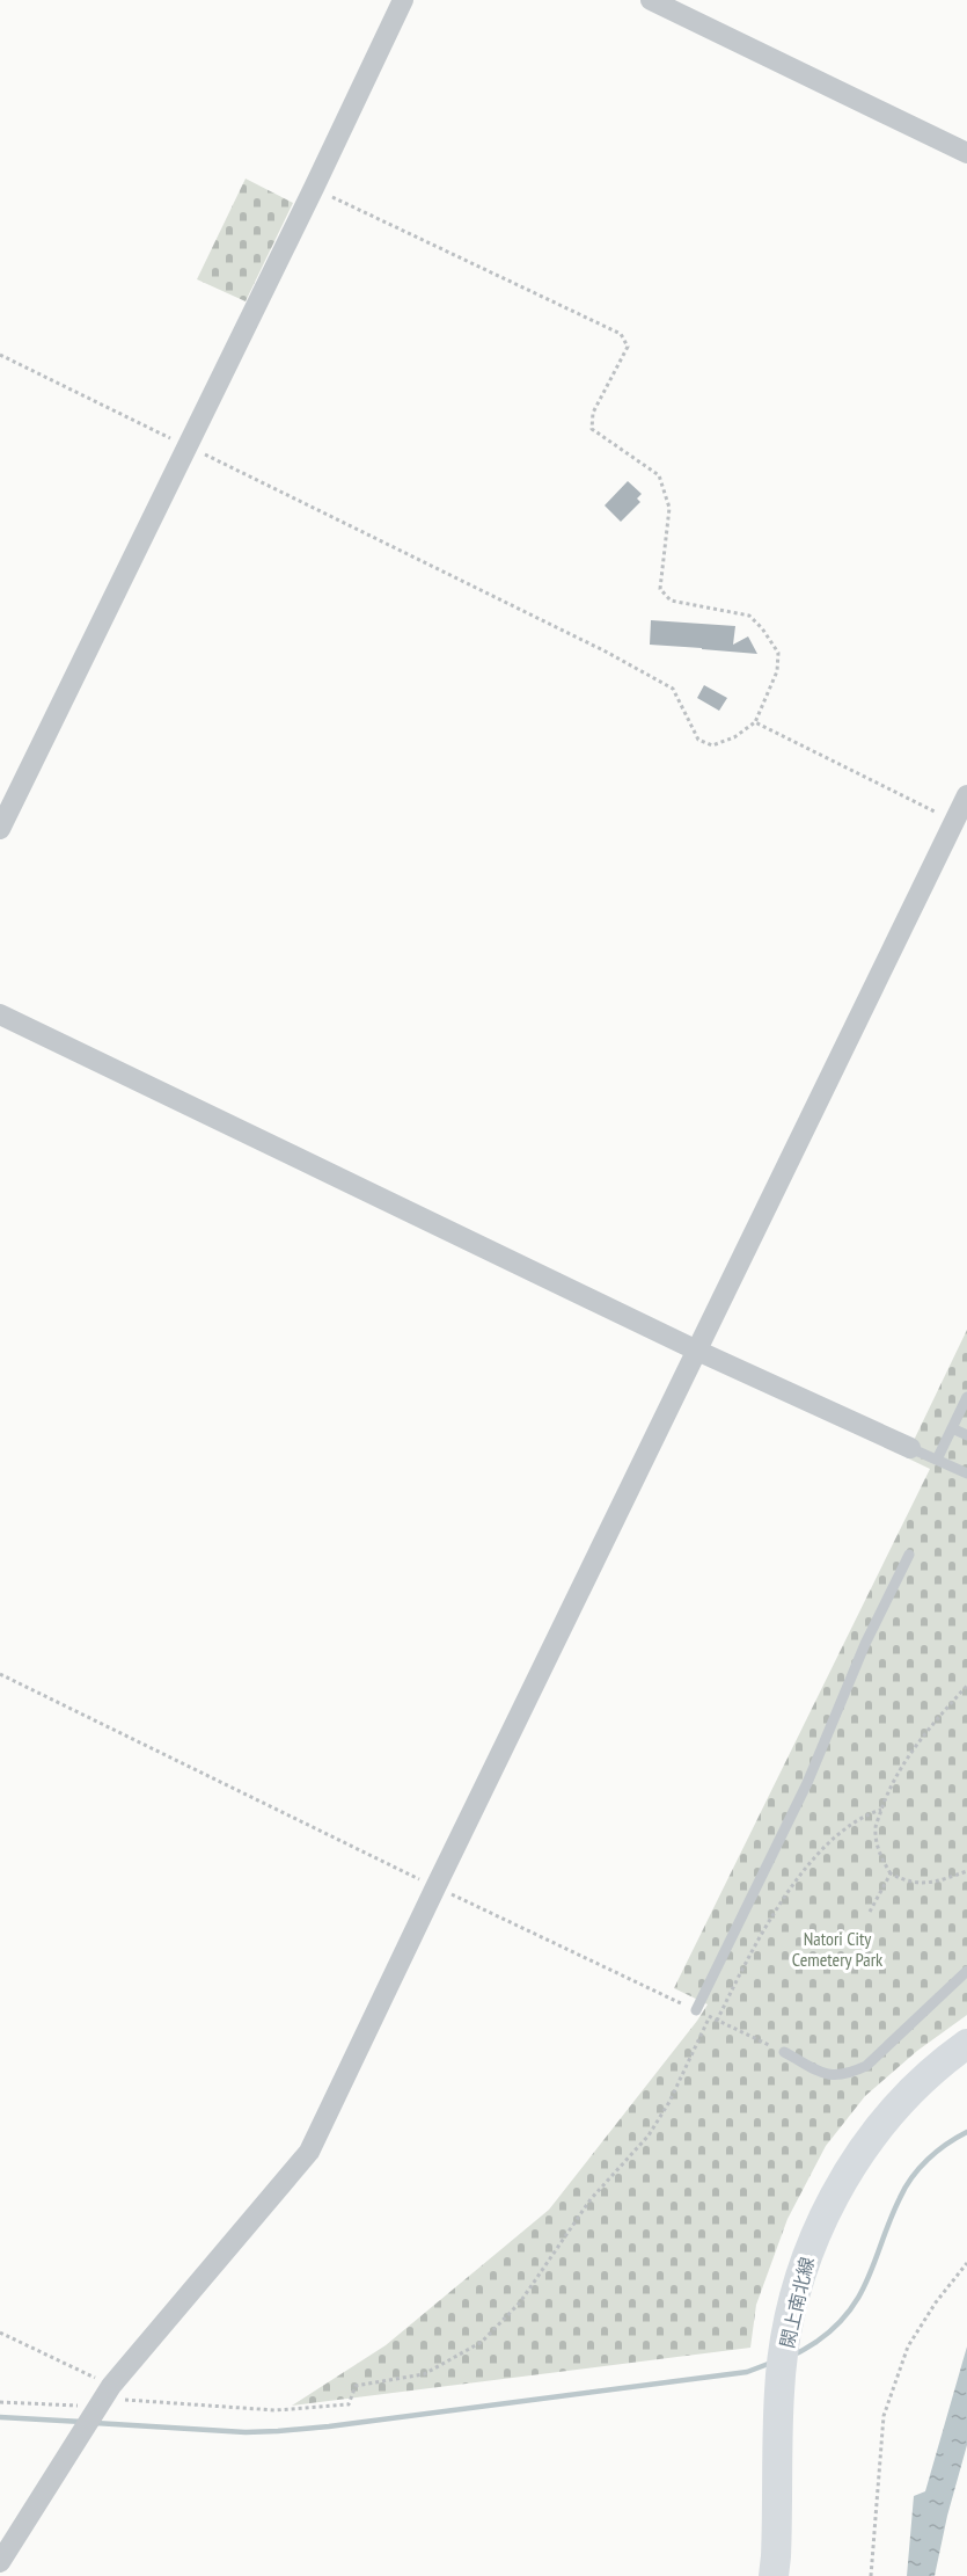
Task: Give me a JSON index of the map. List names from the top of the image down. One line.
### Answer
{"streets":{"street":["閖上南北線"]},"parks":["Natori City Cemetery Park"]}
